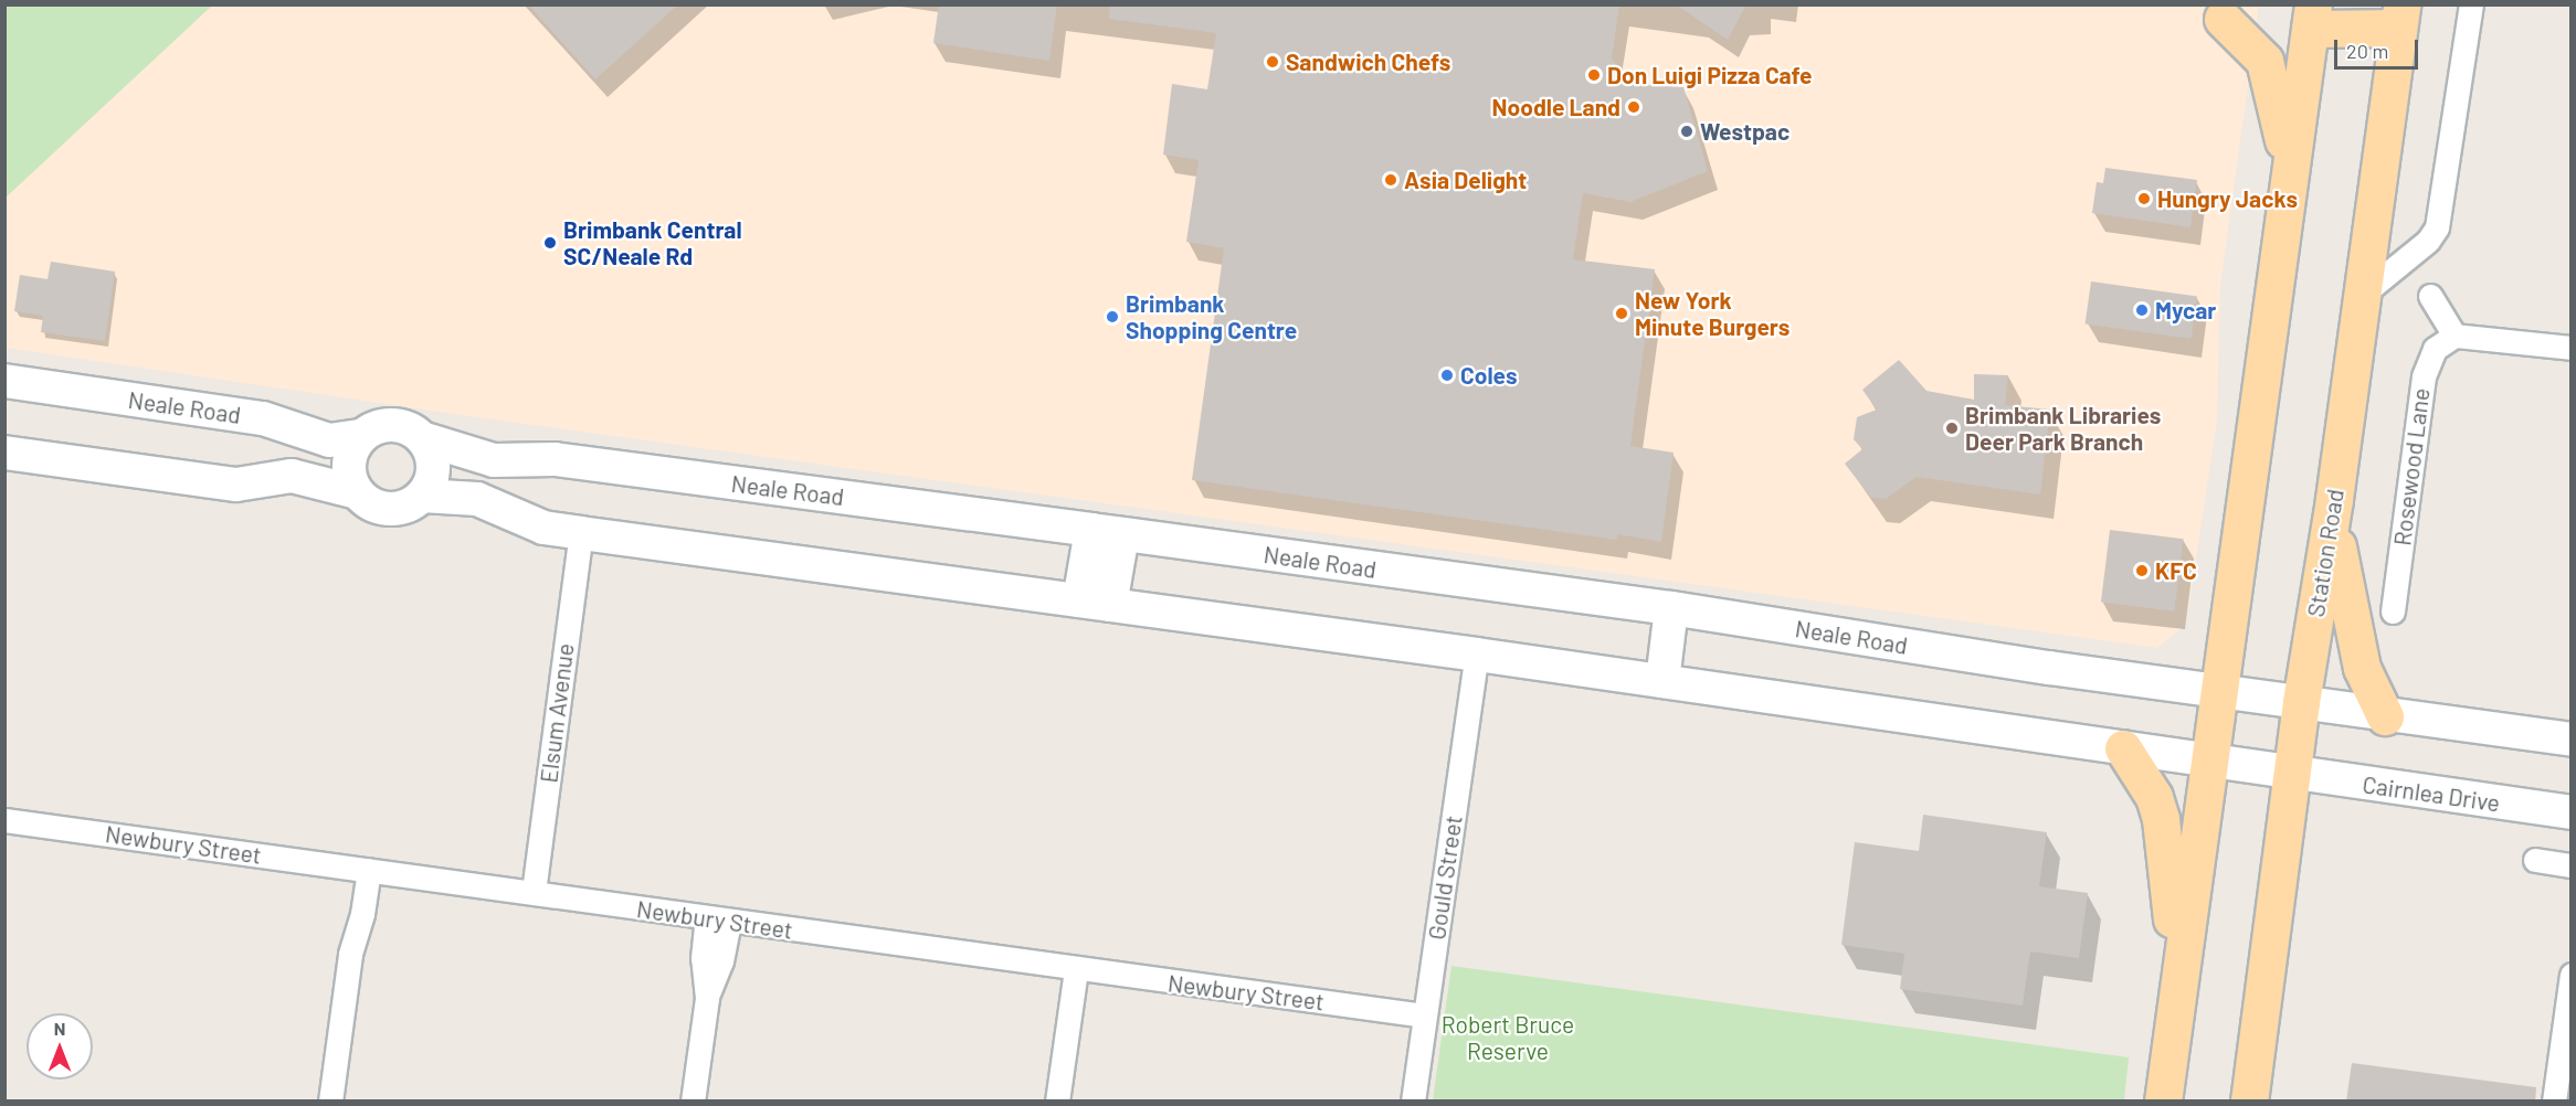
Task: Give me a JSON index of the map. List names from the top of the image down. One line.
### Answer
{"streets":{"main road":["Station Road"],"street":["Neale Road","Rosewood Lane","Elsum Avenue","Cairnlea Drive","Newbury Street","Gould Street"]},"crossings":[["Neale Road","Station Road"],["Station Road","Cairnlea Drive"],["Elsum Avenue","Newbury Street"],["Newbury Street","Gould Street"]],"parks":["Robert Bruce Reserve"],"places":["Sandwich Chefs","Don Luigi Pizza Cafe","Noodle Land","Westpac","Asia Delight","Hungry Jacks","Brimbank Central SC/Neale Rd","Mycar","New York Minute Burgers","Brimbank Shopping Centre","Coles","Brimbank Libraries Deer Park Branch","KFC"],"scale_bar":"20 m","north":"top"}
